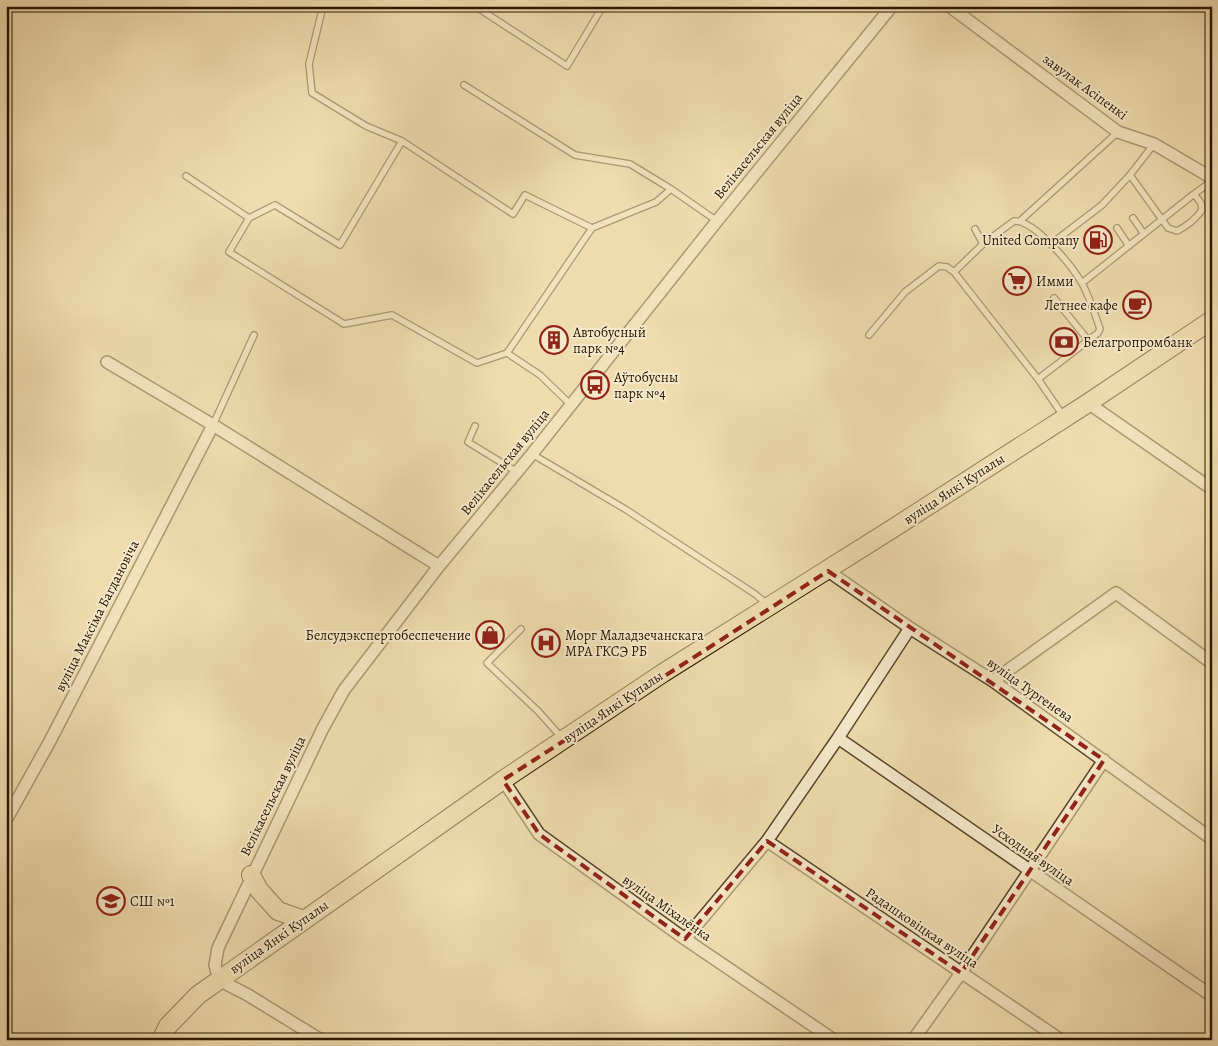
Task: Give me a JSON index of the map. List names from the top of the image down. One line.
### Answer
{"streets":{"main road":["вуліца Янкі Купалы"],"street":["завулак Асіпенкі","Велікасельская вуліца","вуліца Максіма Багдановіча","вуліца Тургенева","Усходняя вуліца","вуліца Міхалёнка","Радашковіцкая вуліца"]},"crossings":[["Велікасельская вуліца","вуліца Янкі Купалы"],["вуліца Янкі Купалы","вуліца Тургенева"],["вуліца Янкі Купалы","вуліца Міхалёнка"]],"places":{"fuel station":["United Company"],"supermarket":["Имми"],"cafe":["Летнее кафе"],"building":["Автобусный парк №4"],"bank":["Белагропромбанк"],"bus stop":["Аўтобусны парк №4"],"shop":["Белсудэкспертобеспечение"],"hospital":["Морг Маладзечанскага МРА ГКСЭ РБ"],"school or university":["СШ №1"]}}
